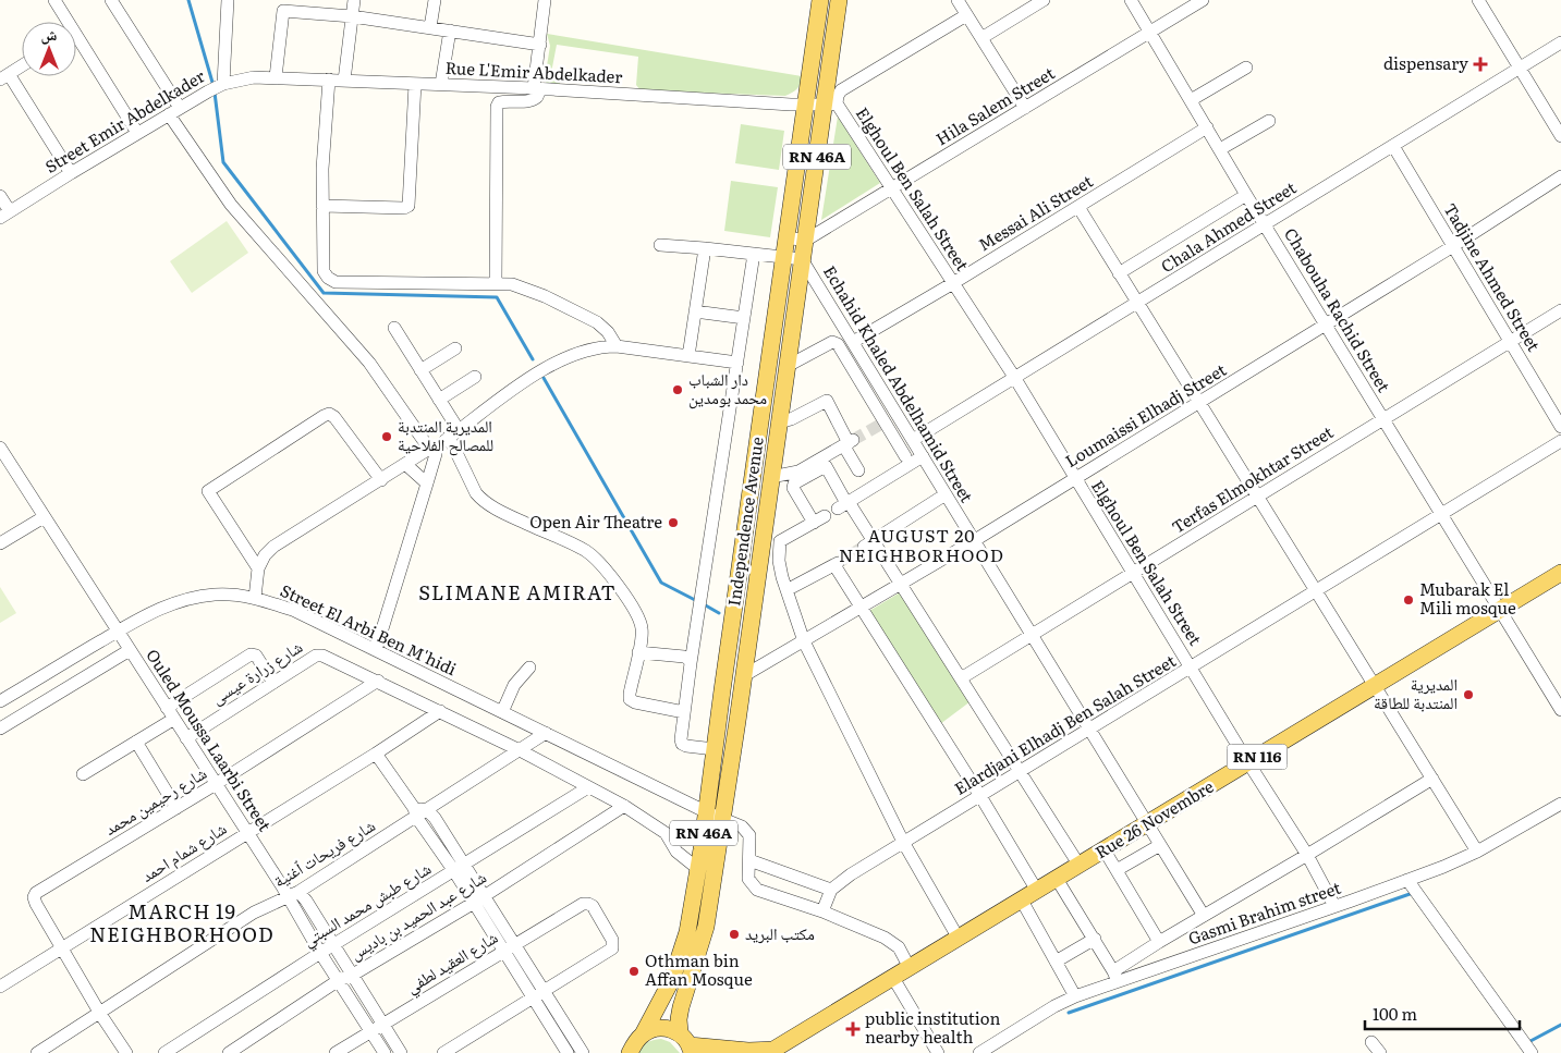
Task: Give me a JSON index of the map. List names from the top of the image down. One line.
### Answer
{"streets":{"main road":["RN 46A","Independence Avenue","RN 116","Rue 26 Novembre"],"street":["Rue L'Emir Abdelkader","Hila Salem Street","Street Emir Abdelkader","Elghoul Ben Salah Street","Messai Ali Street","Chala Ahmed Street","Tadjine Ahmed Street","Chabouha Rachid Street","Echahid Khaled Abdelhamid Street","Loumaissi Elhadj Street","Terfas Elmokhtar Street","Street El Arbi Ben M'hidi","شارع زرارة عيسى","Elardjani Elhadj Ben Salah Street","Ouled Moussa Laarbi Street","شارع رحيمين محمد","شارع شمام احمد","شارع فريحات ٱغنية","شارع طبش محمد السبتي","Gasmi Brahim street","شارع عبد الحميد بن باديس","شارع العقيد لطفي"]},"crossings":[["Rue L'Emir Abdelkader","Street Emir Abdelkader"],["Rue L'Emir Abdelkader","Independence Avenue"],["Hila Salem Street","Elghoul Ben Salah Street"],["Hila Salem Street","Chabouha Rachid Street"],["Hila Salem Street","Independence Avenue"],["Elghoul Ben Salah Street","Messai Ali Street"],["Elghoul Ben Salah Street","Chala Ahmed Street"],["Elghoul Ben Salah Street","Loumaissi Elhadj Street"],["Elghoul Ben Salah Street","Terfas Elmokhtar Street"],["Elghoul Ben Salah Street","Independence Avenue"],["Elghoul Ben Salah Street","Elardjani Elhadj Ben Salah Street"],["Elghoul Ben Salah Street","Rue 26 Novembre"],["Elghoul Ben Salah Street","Gasmi Brahim street"],["Messai Ali Street","Chabouha Rachid Street"],["Messai Ali Street","Echahid Khaled Abdelhamid Street"],["Chala Ahmed Street","Tadjine Ahmed Street"],["Chala Ahmed Street","Chabouha Rachid Street"],["Chala Ahmed Street","Echahid Khaled Abdelhamid Street"],["Tadjine Ahmed Street","Loumaissi Elhadj Street"],["Tadjine Ahmed Street","Terfas Elmokhtar Street"],["Chabouha Rachid Street","Loumaissi Elhadj Street"],["Chabouha Rachid Street","Terfas Elmokhtar Street"],["Chabouha Rachid Street","Elardjani Elhadj Ben Salah Street"],["Chabouha Rachid Street","Rue 26 Novembre"],["Echahid Khaled Abdelhamid Street","Loumaissi Elhadj Street"],["Echahid Khaled Abdelhamid Street","Terfas Elmokhtar Street"],["Echahid Khaled Abdelhamid Street","Independence Avenue"],["Echahid Khaled Abdelhamid Street","Elardjani Elhadj Ben Salah Street"],["Echahid Khaled Abdelhamid Street","Rue 26 Novembre"],["Loumaissi Elhadj Street","Independence Avenue"],["Independence Avenue","Street El Arbi Ben M'hidi"],["Independence Avenue","Rue 26 Novembre"],["Street El Arbi Ben M'hidi","Ouled Moussa Laarbi Street"],["Street El Arbi Ben M'hidi","شارع فريحات ٱغنية"],["شارع زرارة عيسى","Ouled Moussa Laarbi Street"],["شارع زرارة عيسى","شارع رحيمين محمد"],["Ouled Moussa Laarbi Street","شارع رحيمين محمد"],["Ouled Moussa Laarbi Street","شارع شمام احمد"],["Ouled Moussa Laarbi Street","شارع فريحات ٱغنية"],["Ouled Moussa Laarbi Street","شارع طبش محمد السبتي"],["Ouled Moussa Laarbi Street","شارع عبد الحميد بن باديس"],["Ouled Moussa Laarbi Street","شارع العقيد لطفي"],["شارع رحيمين محمد","شارع شمام احمد"]],"districts":["AUGUST 20 NEIGHBORHOOD","SLIMANE AMIRAT","MARCH 19 NEIGHBORHOOD"],"places":{"health":["dispensary","public institution nearby health"],"other":["دار الشباب محمد بومدين","المديرية المنتدبة للمصالح الفلاحية","Open Air Theatre","Mubarak El Mili mosque","المديرية المنتدبة للطاقة","مكتب البريد","Othman bin Affan Mosque"]},"scale_bar":"100 m","north":"top"}
